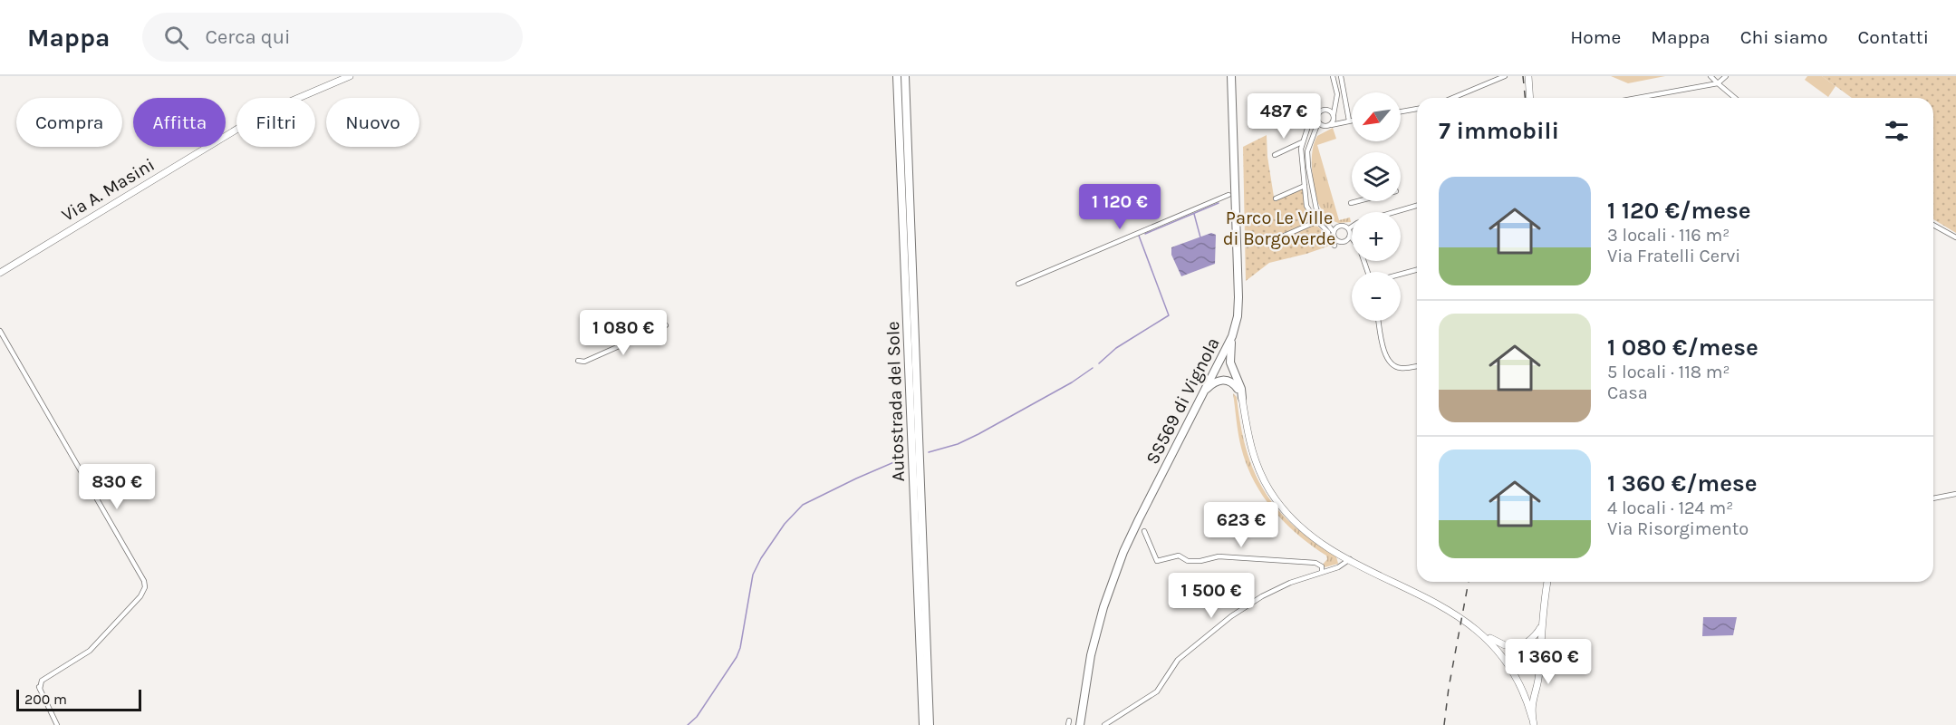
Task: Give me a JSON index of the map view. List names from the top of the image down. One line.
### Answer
{"streets":{"highway":["SS569 di Vignola","Autostrada del Sole"],"main road":["Via A. Masini"]},"parks":["Parco Le Ville di Borgoverde"],"scale_bar":"200 m","north":"bottom left","page":{"header":"Mappa","search":"Cerca qui","nav":["Home","Mappa","Chi siamo","Contatti"],"map_buttons":["+","−"],"price":["487 €","1 120 €","1 080 €","830 €","623 €","1 500 €","1 360 €"],"chip":["Compra","Affitta","Filtri","Nuovo"],"heading":"7 immobili","list":[{"name":"1 120 €/mese","note":"3 locali · 116 m² · Via Fratelli Cervi"},{"name":"1 080 €/mese","note":"5 locali · 118 m² · Casa"},{"name":"1 360 €/mese","note":"4 locali · 124 m² · Via Risorgimento"}],"scale":"200 m"}}
